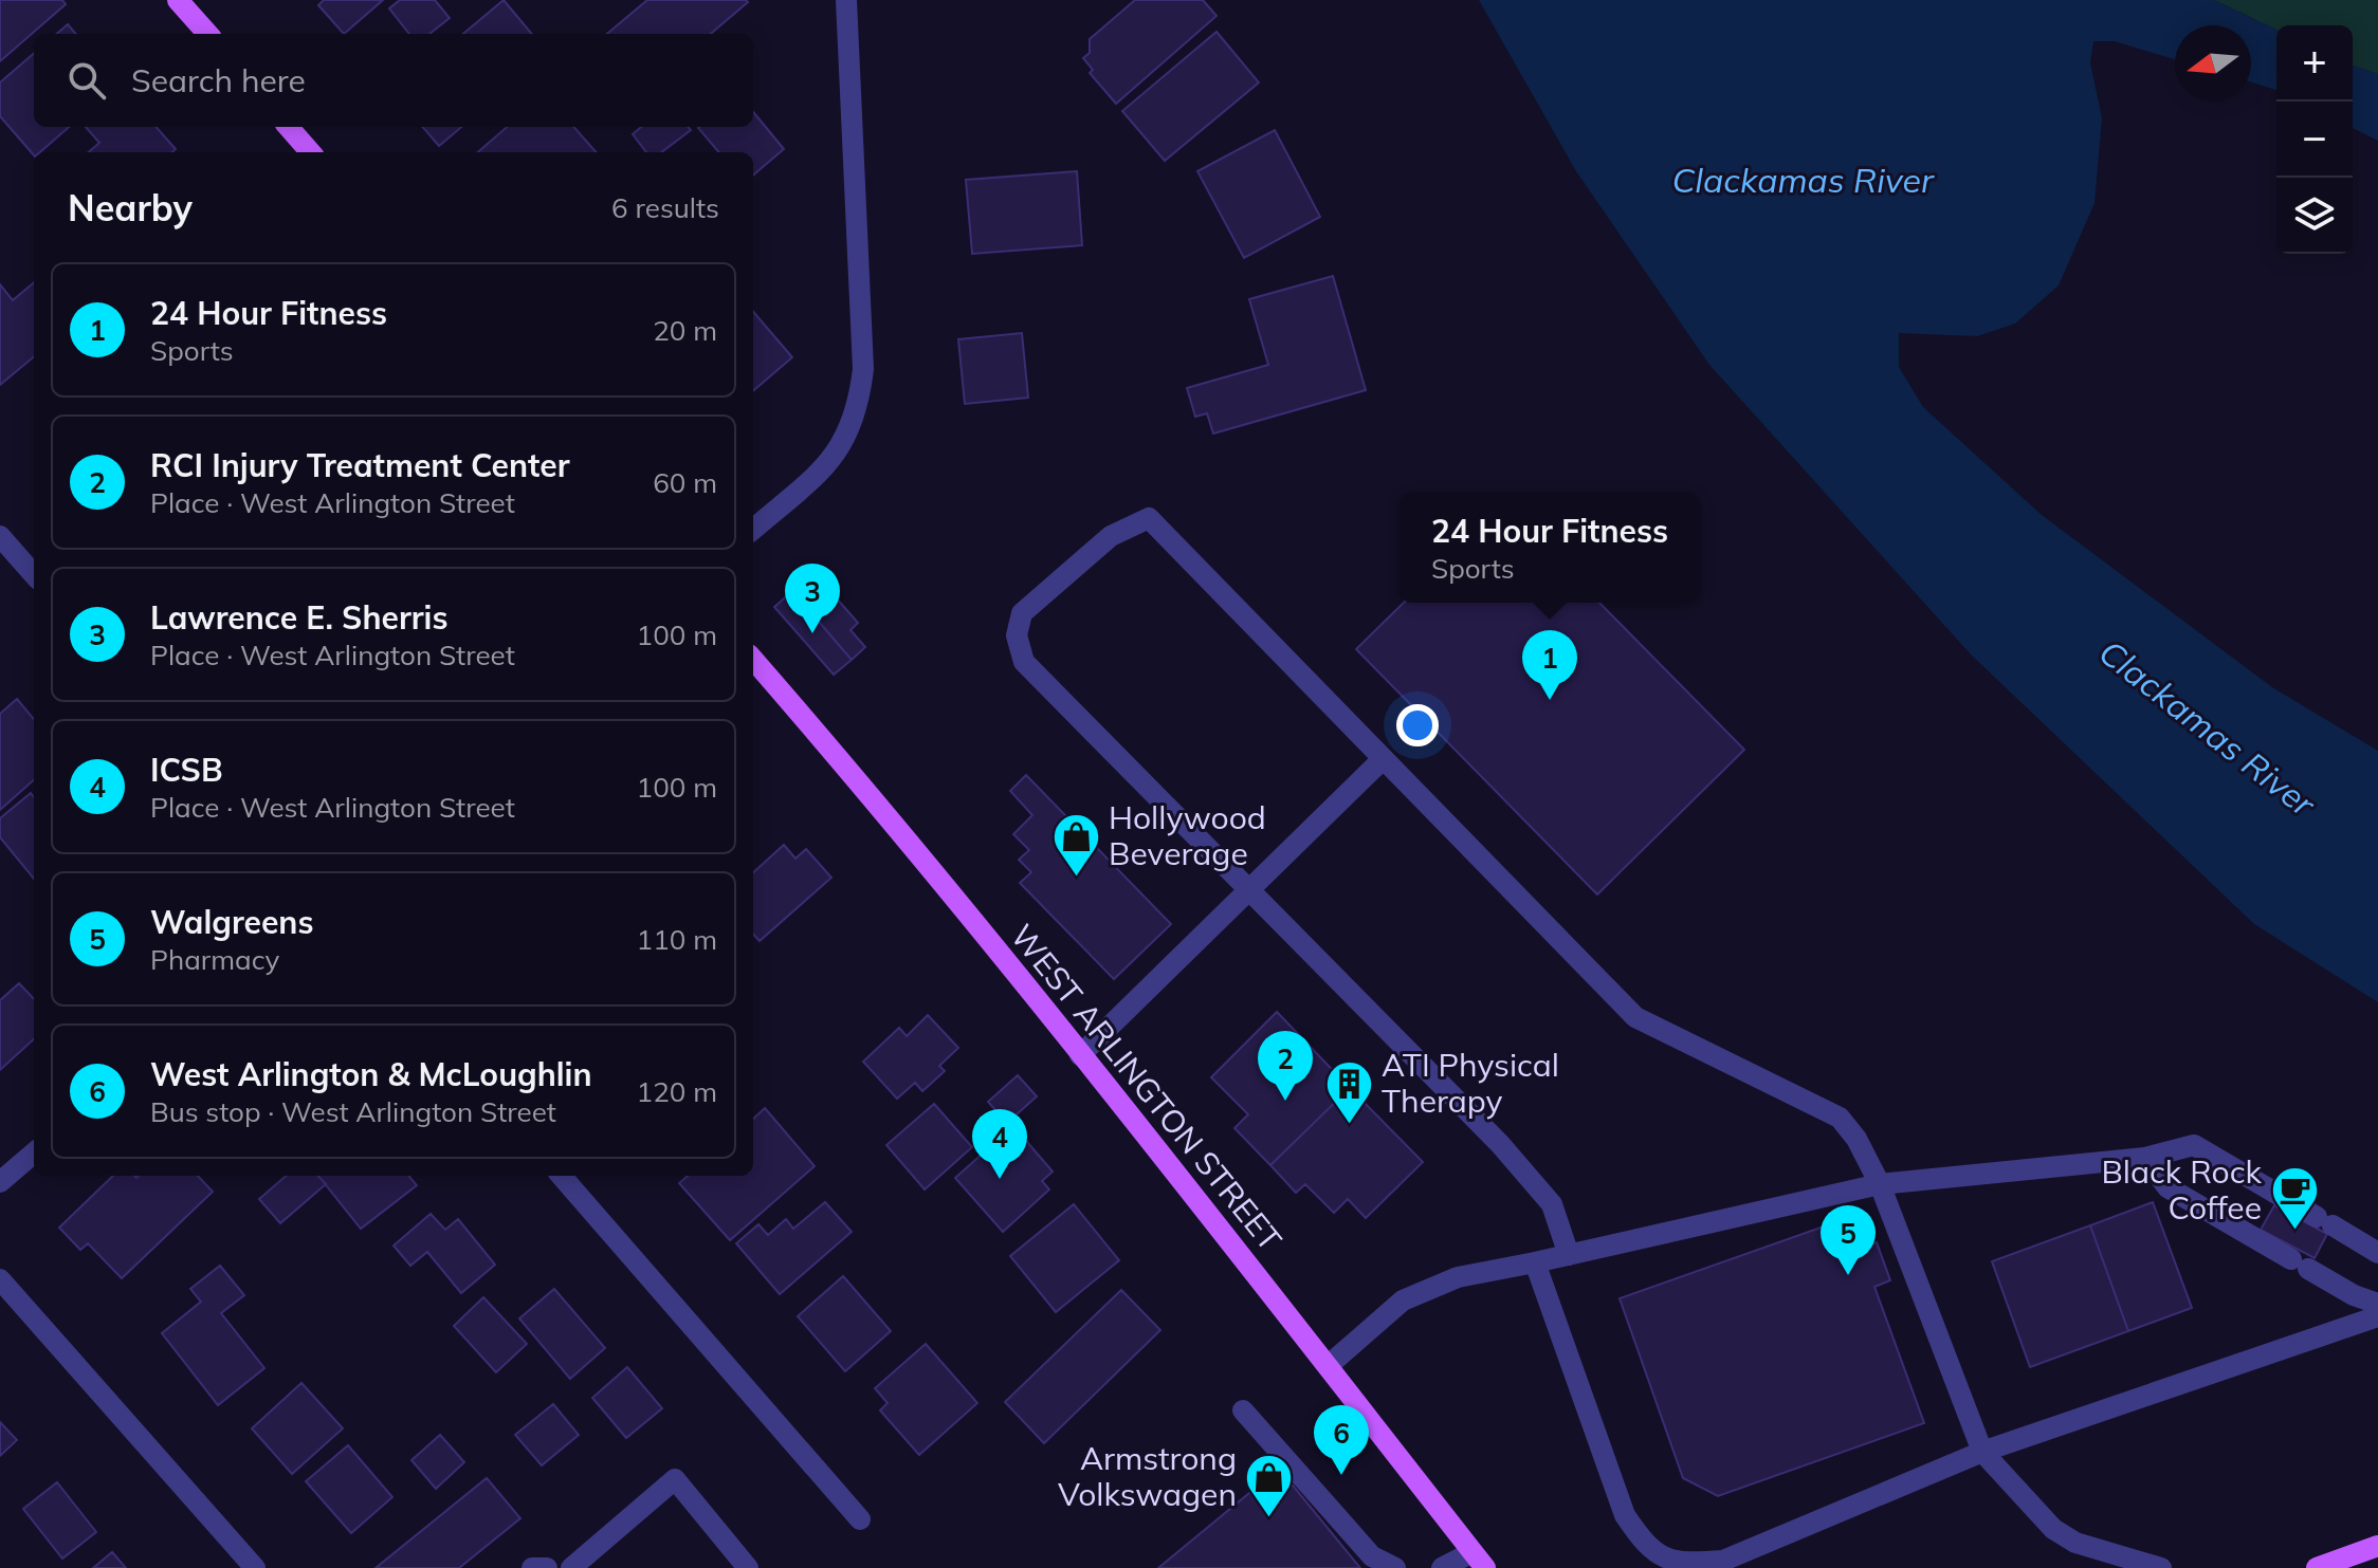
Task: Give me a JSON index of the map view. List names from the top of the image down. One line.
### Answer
{"streets":{"main road":["WEST ARLINGTON STREET"]},"water":["Clackamas River"],"places":{"shop":["Hollywood Beverage","Armstrong Volkswagen"],"building":["ATI Physical Therapy"],"cafe":["Black Rock Coffee"]},"north":"left","page":{"map_buttons":["+","−"],"search":"Search here","heading":["Nearby","6 results"],"list":[{"mark":"1","name":"24 Hour Fitness","note":"Sports","value":"20 m"},{"mark":"2","name":"RCI Injury Treatment Center","note":"Place · West Arlington Street","value":"60 m"},{"mark":"3","name":"Lawrence E. Sherris","note":"Place · West Arlington Street","value":"100 m"},{"mark":"4","name":"ICSB","note":"Place · West Arlington Street","value":"100 m"},{"mark":"5","name":"Walgreens","note":"Pharmacy","value":"110 m"},{"mark":"6","name":"West Arlington & McLoughlin","note":"Bus stop · West Arlington Street","value":"120 m"}],"popup":["24 Hour Fitness","Sports"],"pins":["3","1","2","4","5","6"]}}
